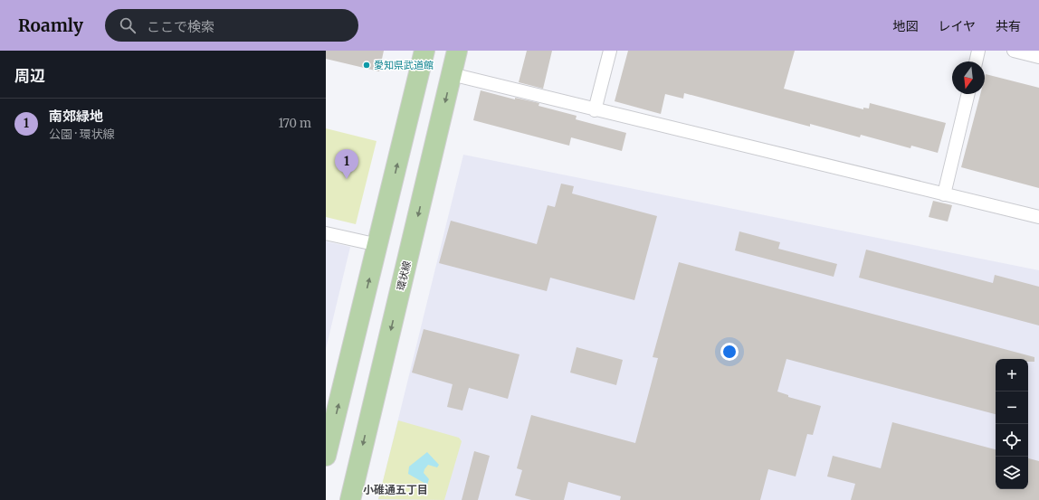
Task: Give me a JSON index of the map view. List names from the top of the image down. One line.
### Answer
{"streets":{"main road":["環状線"]},"districts":["小碓通五丁目"],"places":["愛知県武道館"],"north":"bottom","page":{"header":"Roamly","search":"ここで検索","nav":["地図","レイヤ","共有"],"heading":"周辺","list":[{"mark":"1","name":"南郊緑地","note":"公園 · 環状線","value":"170 m"}],"pins":"1","map_buttons":["+","−"]}}
